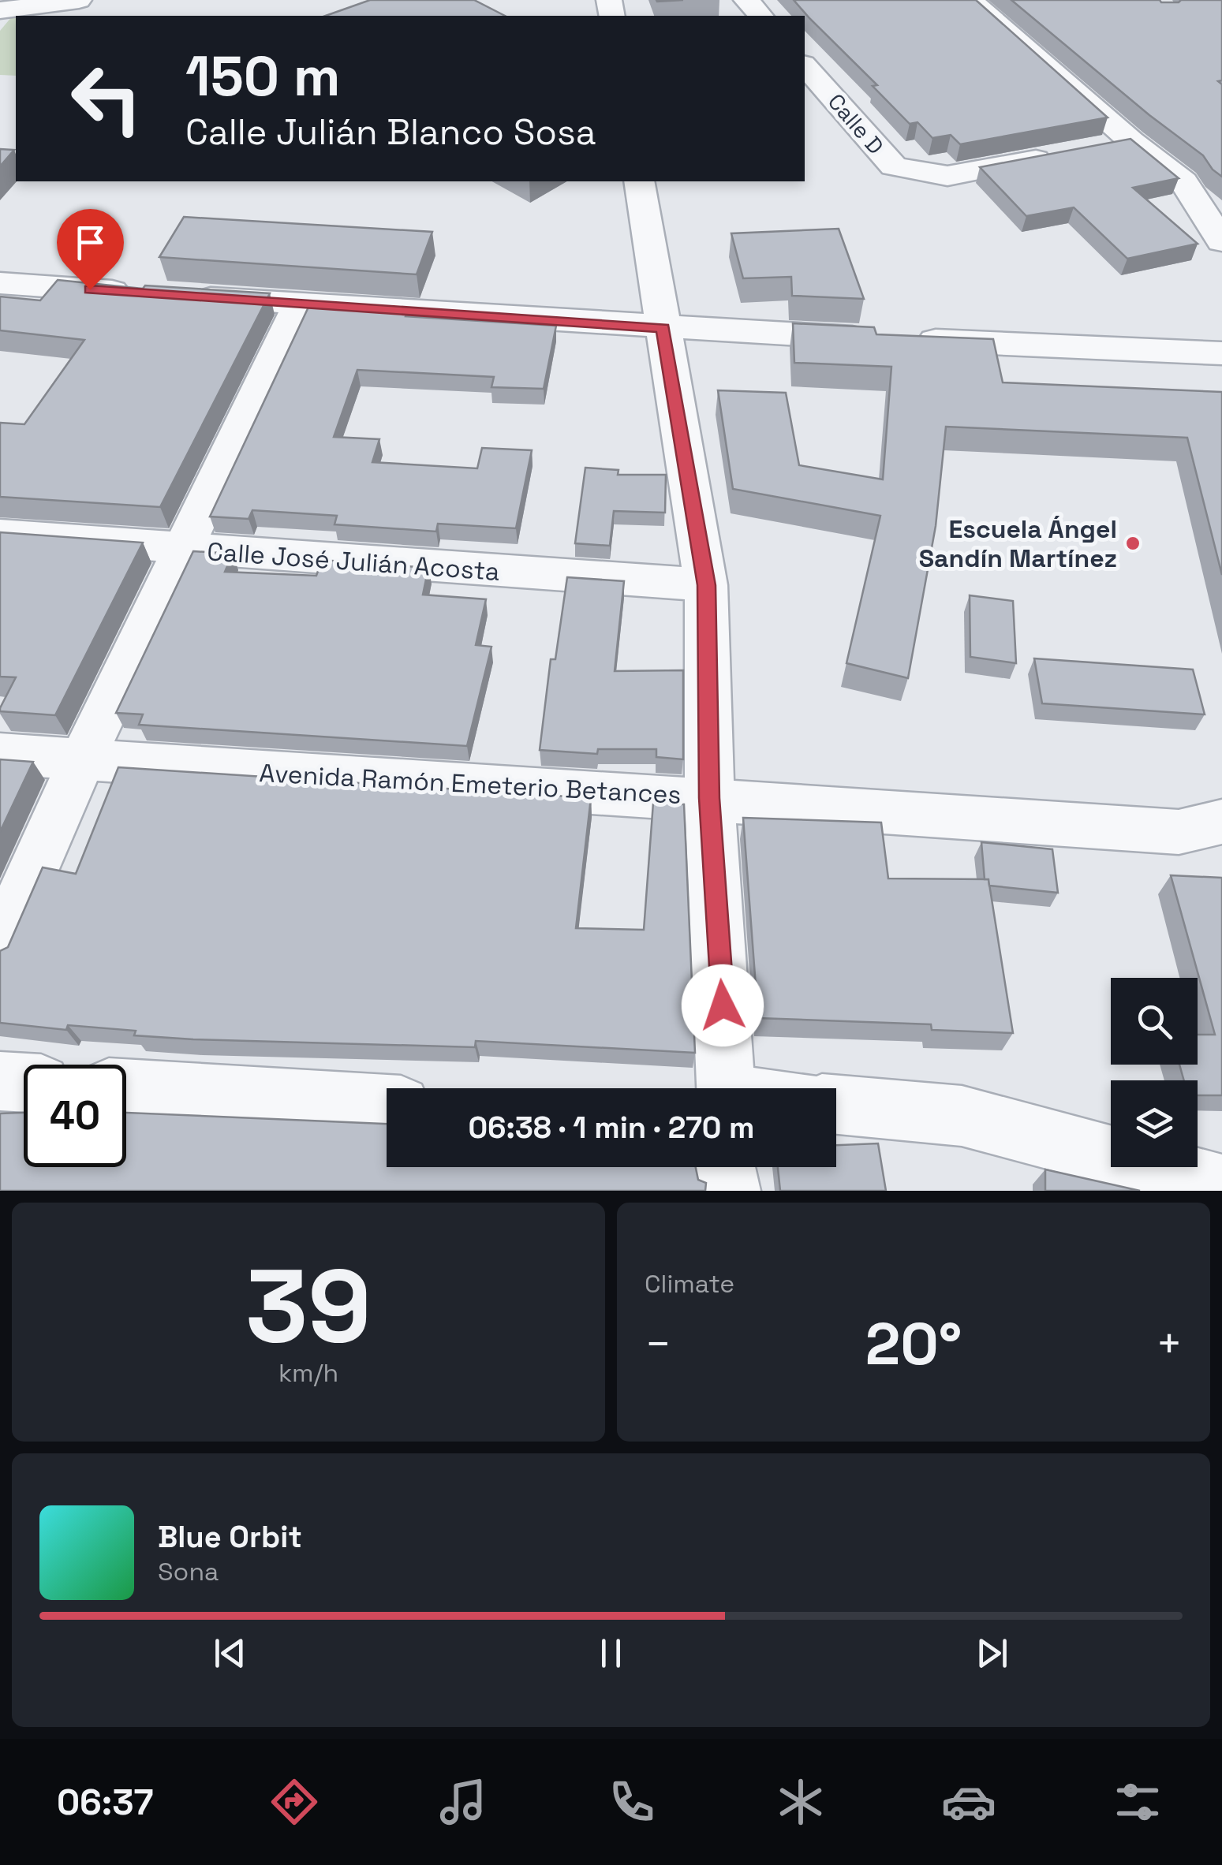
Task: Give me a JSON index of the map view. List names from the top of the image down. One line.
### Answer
{"streets":{"street":["Calle D","Calle José Julián Acosta","Avenida Ramón Emeterio Betances"]},"places":["Escuela Ángel Sandín Martínez"],"page":{"turn":["150 m","Calle Julián Blanco Sosa"],"limit":"40","trip":"06:38 · 1 min · 270 m","tile":[["39","km/h"],"Climate"],"heat":["−","20°","+"],"song":["Blue Orbit","Sona"],"tabs":"06:37"}}
